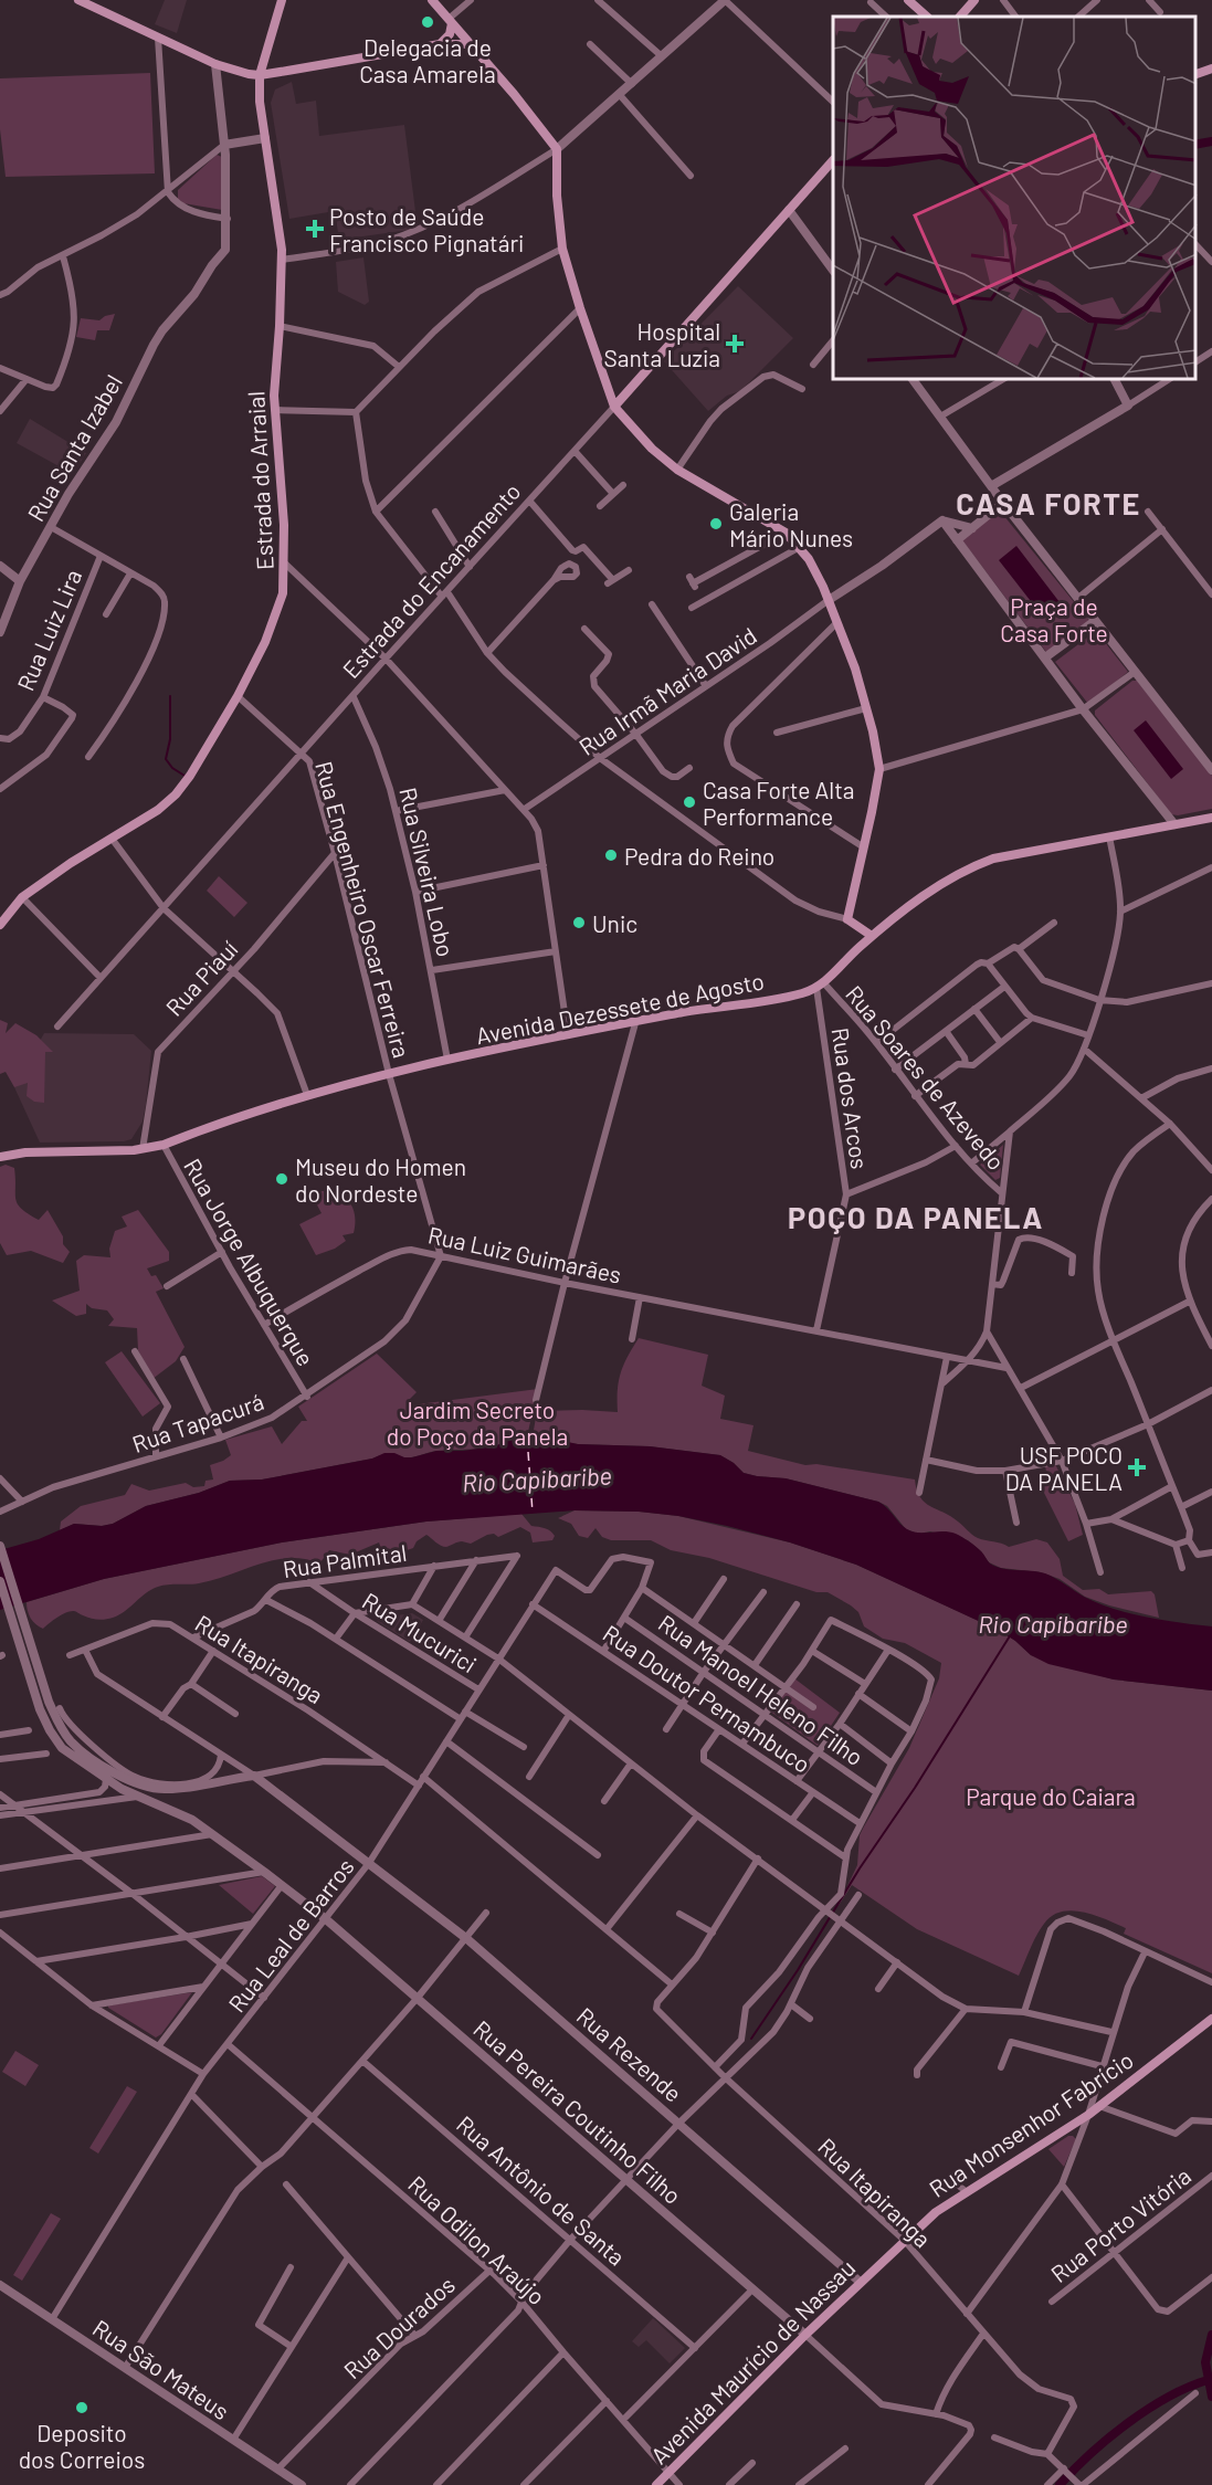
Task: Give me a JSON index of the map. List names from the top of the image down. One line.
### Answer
{"streets":{"main road":["Estrada do Arraial","Estrada do Encanamento","Avenida Dezessete de Agosto","Rua Monsenhor Fabrício","Avenida Maurício de Nassau"],"street":["Rua Santa Izabel","Rua Luiz Lira","Rua Irmã Maria David","Rua Silveira Lobo","Rua Engenheiro Oscar Ferreira","Rua Piauí","Rua Soares de Azevedo","Rua dos Arcos","Rua Luiz Guimarães","Rua Jorge Albuquerque","Rua Tapacurá","Rua Palmital","Rua Mucurici","Rua Itapiranga","Rua Manoel Heleno Filho","Rua Doutor Pernambuco","Rua Leal de Barros","Rua Rezende","Rua Pereira Coutinho Filho","Rua Antônio de Santa","Rua Porto Vitória","Rua Odilon Araújo","Rua Dourados","Rua São Mateus"]},"crossings":[["Estrada do Encanamento","Rua Silveira Lobo"],["Estrada do Encanamento","Rua Engenheiro Oscar Ferreira"],["Rua Silveira Lobo","Avenida Dezessete de Agosto"],["Rua Engenheiro Oscar Ferreira","Rua Piauí"],["Rua Engenheiro Oscar Ferreira","Avenida Dezessete de Agosto"],["Rua Engenheiro Oscar Ferreira","Rua Luiz Guimarães"],["Rua Engenheiro Oscar Ferreira","Rua Tapacurá"],["Rua Piauí","Avenida Dezessete de Agosto"],["Avenida Dezessete de Agosto","Rua Soares de Azevedo"],["Avenida Dezessete de Agosto","Rua dos Arcos"],["Avenida Dezessete de Agosto","Rua Jorge Albuquerque"],["Rua Soares de Azevedo","Rua dos Arcos"],["Rua dos Arcos","Rua Luiz Guimarães"],["Rua Luiz Guimarães","Rua Jorge Albuquerque"],["Rua Luiz Guimarães","Rua Tapacurá"],["Rua Jorge Albuquerque","Rua Tapacurá"],["Rua Palmital","Rua Mucurici"],["Rua Palmital","Rua Itapiranga"],["Rua Mucurici","Rua Leal de Barros"],["Rua Itapiranga","Rua Leal de Barros"],["Rua Itapiranga","Rua Monsenhor Fabrício"],["Rua Doutor Pernambuco","Rua Leal de Barros"],["Rua Leal de Barros","Rua Rezende"],["Rua Leal de Barros","Rua Pereira Coutinho Filho"],["Rua Leal de Barros","Rua Odilon Araújo"],["Rua Leal de Barros","Rua São Mateus"],["Rua Rezende","Avenida Maurício de Nassau"],["Rua Pereira Coutinho Filho","Avenida Maurício de Nassau"],["Rua Monsenhor Fabrício","Avenida Maurício de Nassau"],["Rua Odilon Araújo","Rua Dourados"],["Rua Odilon Araújo","Avenida Maurício de Nassau"],["Rua Dourados","Rua São Mateus"]],"districts":["CASA FORTE","POÇO DA PANELA"],"water":["Rio Capibaribe"],"parks":["Praça de Casa Forte","Jardim Secreto do Poço da Panela","Parque do Caiara"],"places":{"other":["Delegacia de Casa Amarela","Galeria Mário Nunes","Casa Forte Alta Performance","Pedra do Reino","Unic","Museu do Homen do Nordeste","Deposito dos Correios"],"health":["Posto de Saúde Francisco Pignatári","Hospital Santa Luzia","USF POCO DA PANELA"]}}
